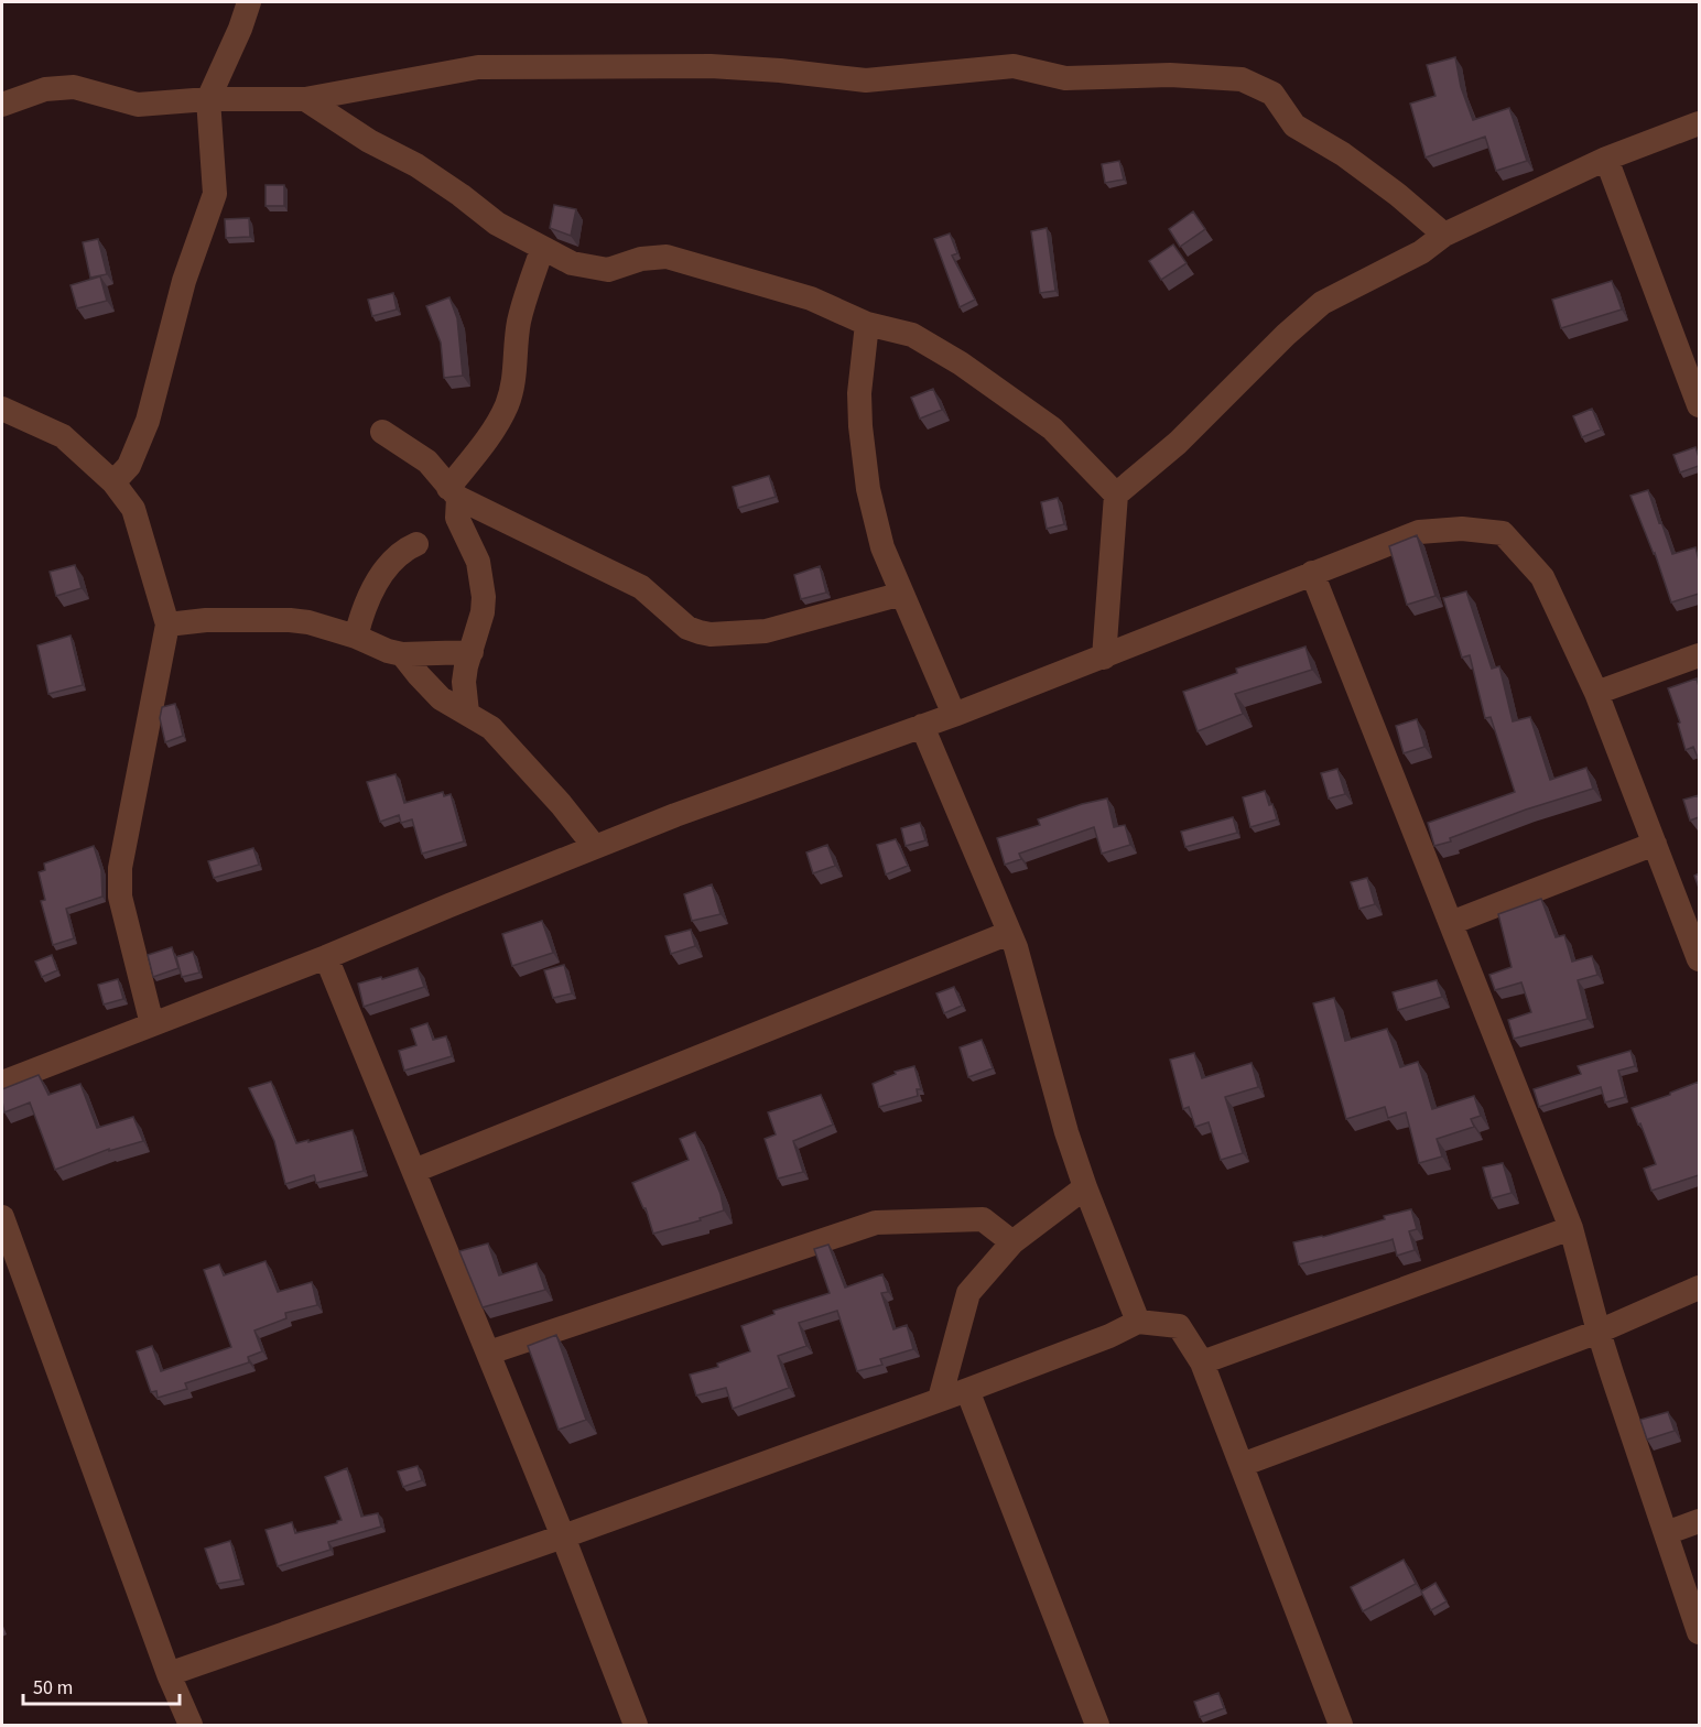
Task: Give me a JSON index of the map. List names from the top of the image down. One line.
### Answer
{"scale_bar":"50 m"}
